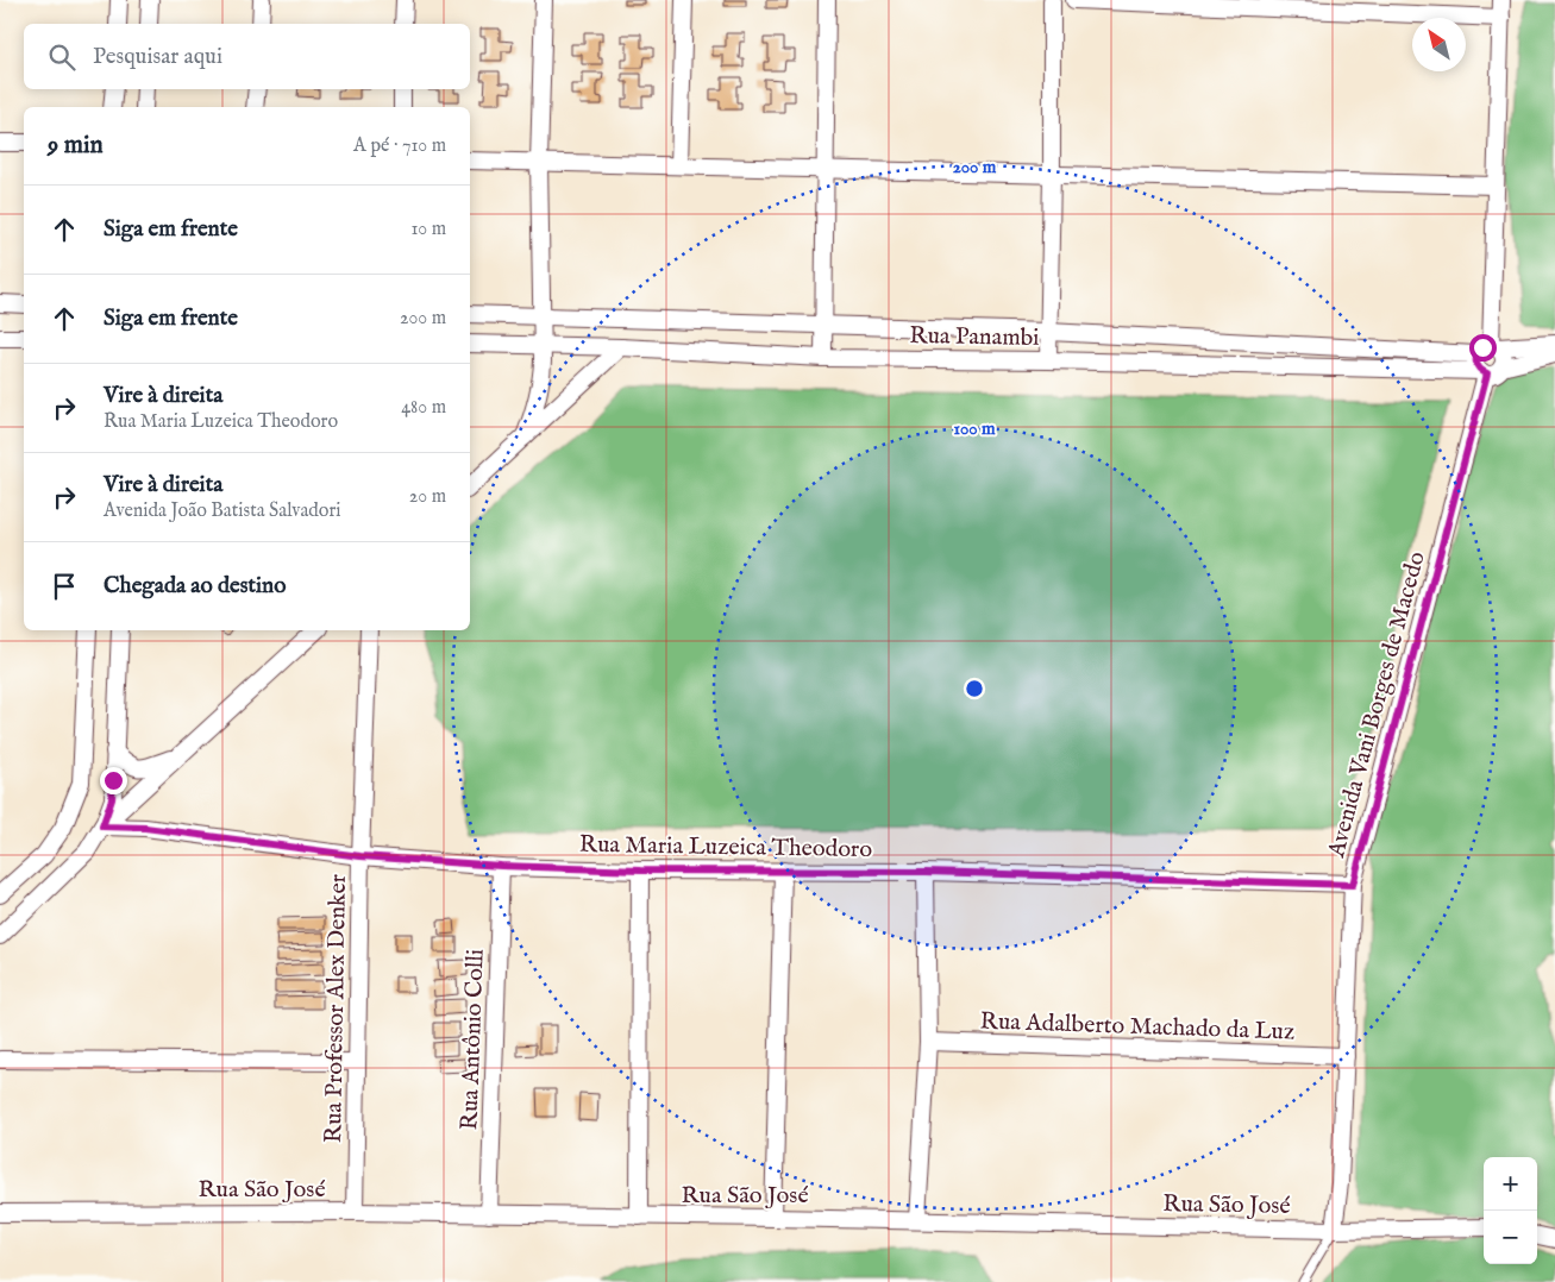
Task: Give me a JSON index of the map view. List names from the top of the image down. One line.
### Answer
{"streets":{"street":["Rua Panambi","Avenida Vani Borges de Macedo","Rua Maria Luzeica Theodoro","Rua Professor Alex Denker","Rua Adalberto Machado da Luz","Rua Antônio Colli","Rua São José"]},"crossings":[["Rua Panambi","Avenida Vani Borges de Macedo"],["Avenida Vani Borges de Macedo","Rua Maria Luzeica Theodoro"],["Avenida Vani Borges de Macedo","Rua Adalberto Machado da Luz"],["Avenida Vani Borges de Macedo","Rua São José"],["Rua Maria Luzeica Theodoro","Rua Professor Alex Denker"],["Rua Maria Luzeica Theodoro","Rua Antônio Colli"],["Rua Professor Alex Denker","Rua São José"],["Rua Antônio Colli","Rua São José"]],"north":"top left","page":{"search":"Pesquisar aqui","heading":["9 min","A pé · 710 m"],"list":[["Siga em frente","10 m"],["Siga em frente","200 m"],["Vire à direita","Rua Maria Luzeica Theodoro","480 m"],["Vire à direita","Avenida João Batista Salvadori","20 m"],"Chegada ao destino"],"map_buttons":["+","−"]},"rings":["200 m","100 m"]}
